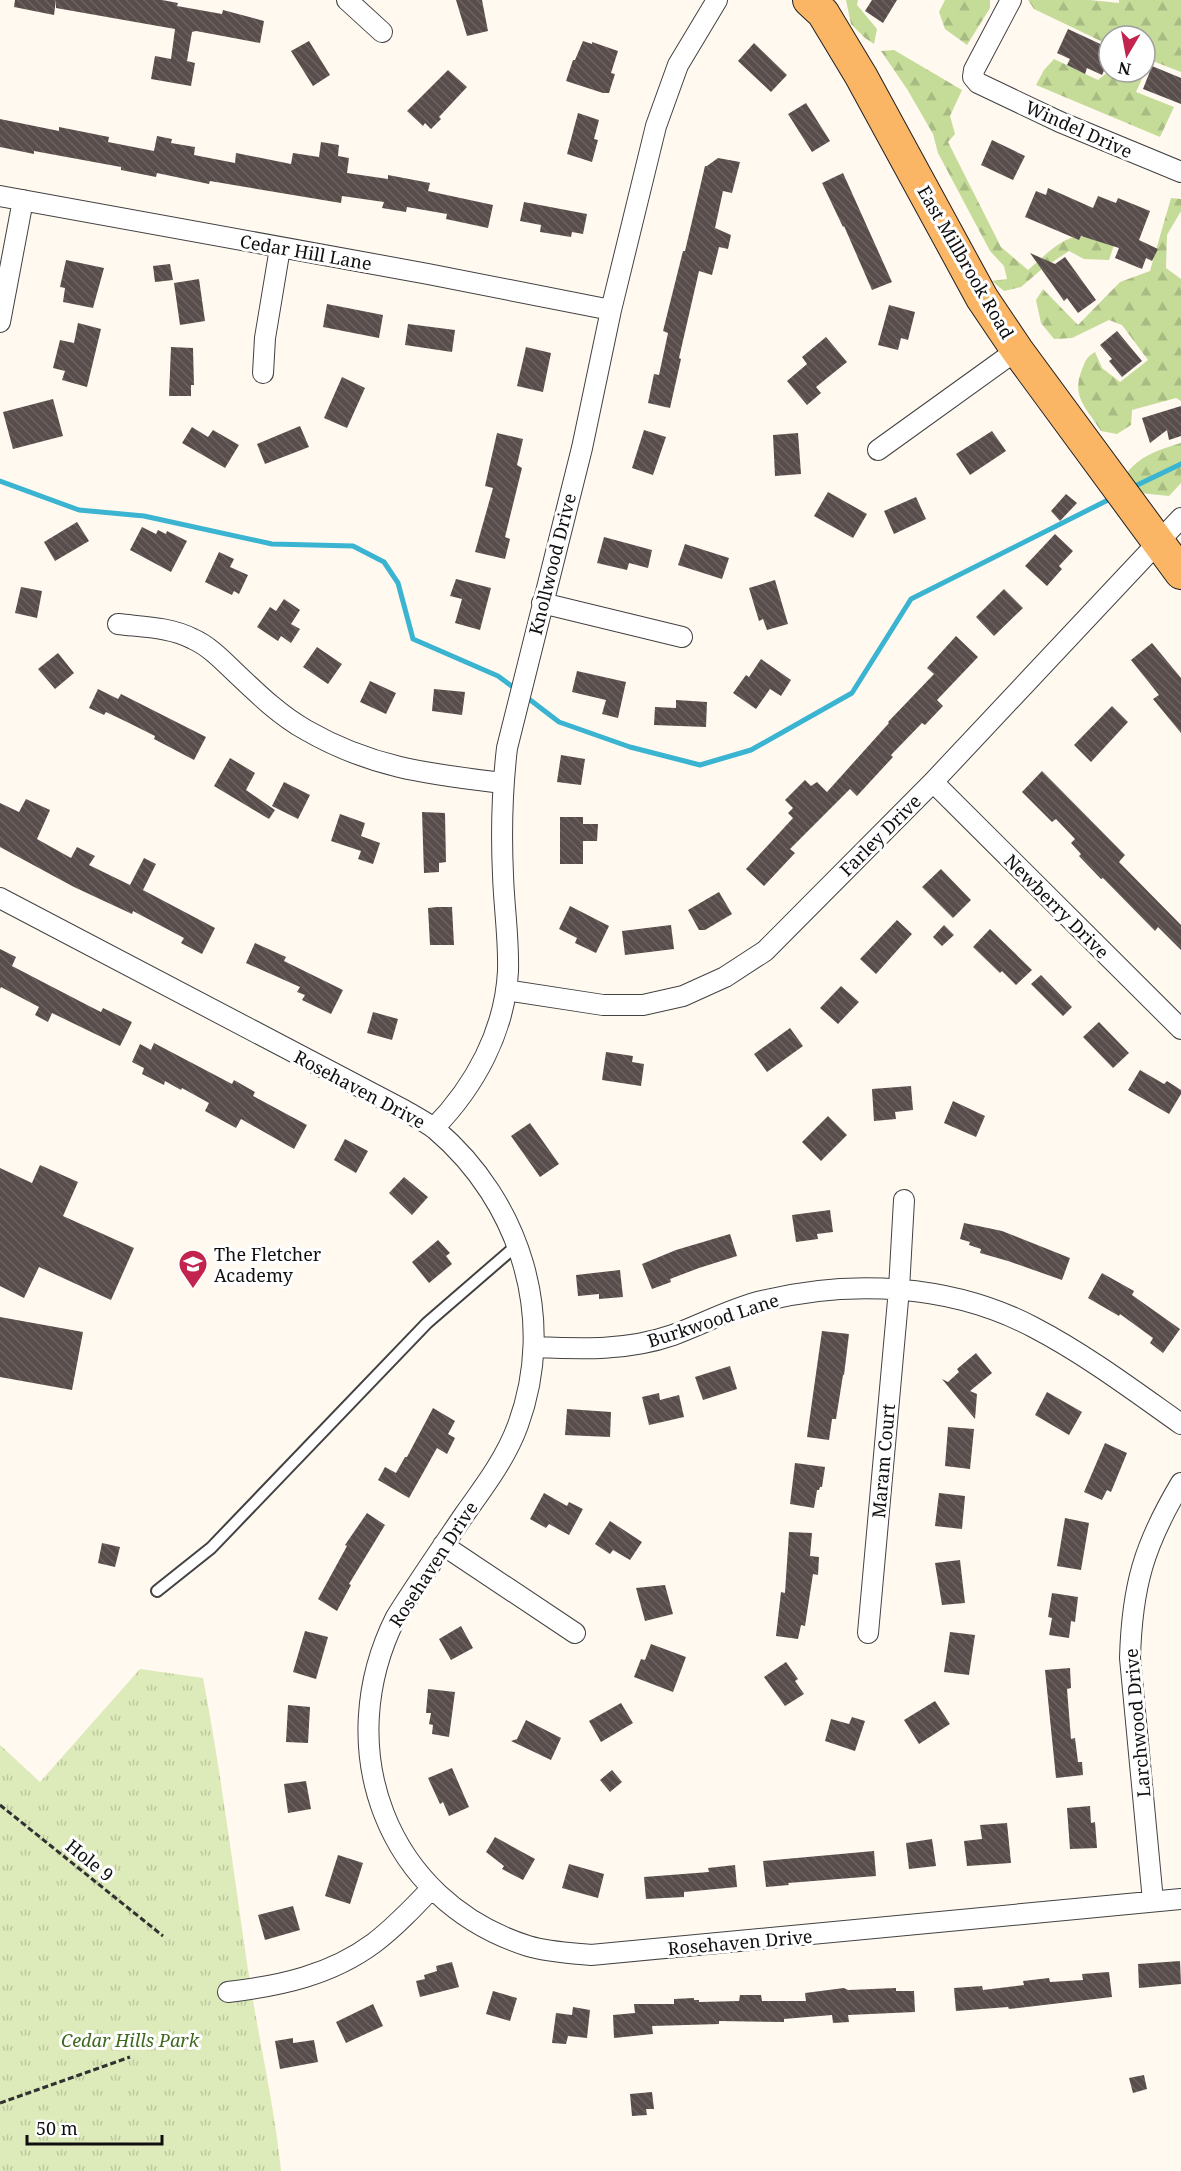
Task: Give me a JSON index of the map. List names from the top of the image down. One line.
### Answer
{"streets":{"main road":["East Millbrook Road"],"street":["Windel Drive","Cedar Hill Lane","Knollwood Drive","Farley Drive","Newberry Drive","Rosehaven Drive","Burkwood Lane","Maram Court","Larchwood Drive"],"path":["Hole 9"]},"crossings":[["Cedar Hill Lane","Knollwood Drive"],["East Millbrook Road","Farley Drive"],["Knollwood Drive","Farley Drive"],["Knollwood Drive","Rosehaven Drive"],["Farley Drive","Newberry Drive"],["Rosehaven Drive","Burkwood Lane"],["Rosehaven Drive","Larchwood Drive"],["Burkwood Lane","Maram Court"]],"parks":["Cedar Hills Park"],"places":{"school or university":["The Fletcher Academy"]},"scale_bar":"50 m","north":"bottom"}
